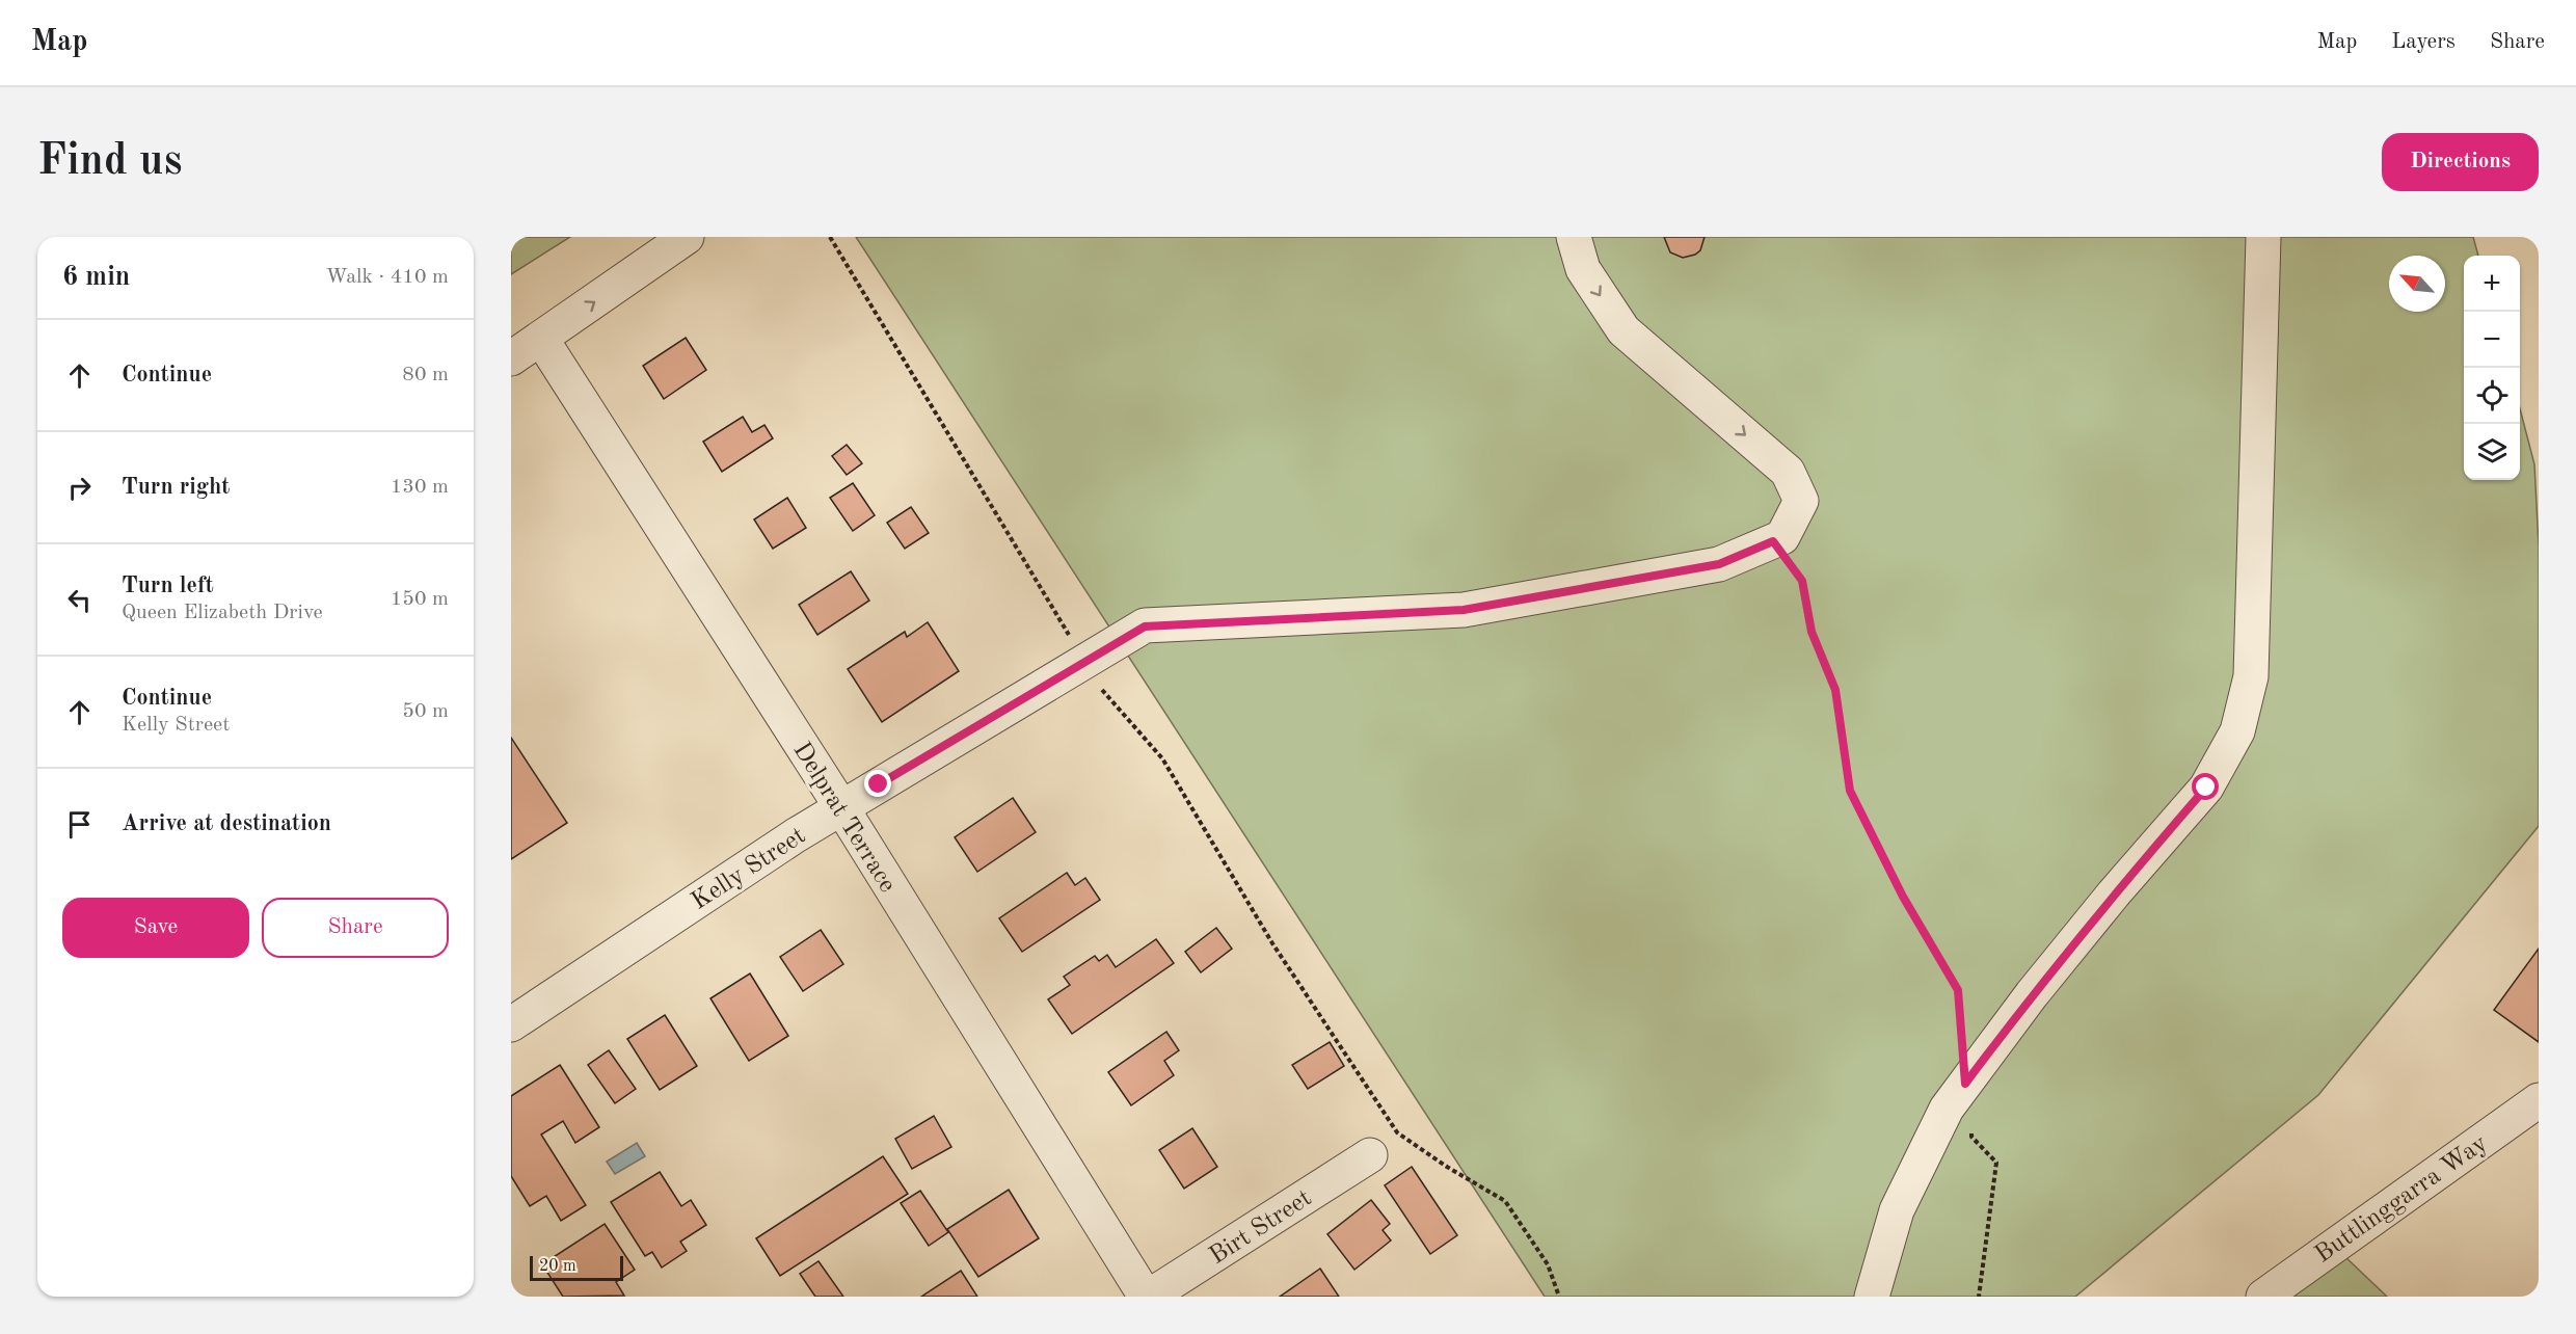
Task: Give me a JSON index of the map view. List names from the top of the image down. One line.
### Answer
{"streets":{"street":["Delprat Terrace","Kelly Street","Buttlinggarra Way","Birt Street"]},"crossings":[["Delprat Terrace","Kelly Street"],["Delprat Terrace","Birt Street"]],"scale_bar":"20 m","north":"top left","page":{"header":"Map","nav":["Map","Layers","Share"],"buttons":["Directions",["Save","Share"]],"title":"Find us","heading":["6 min","Walk · 410 m"],"map_buttons":["+","−"],"list":[["Continue","80 m"],["Turn right","130 m"],["Turn left","Queen Elizabeth Drive","150 m"],["Continue","Kelly Street","50 m"],"Arrive at destination"],"scale":"20 m"}}
